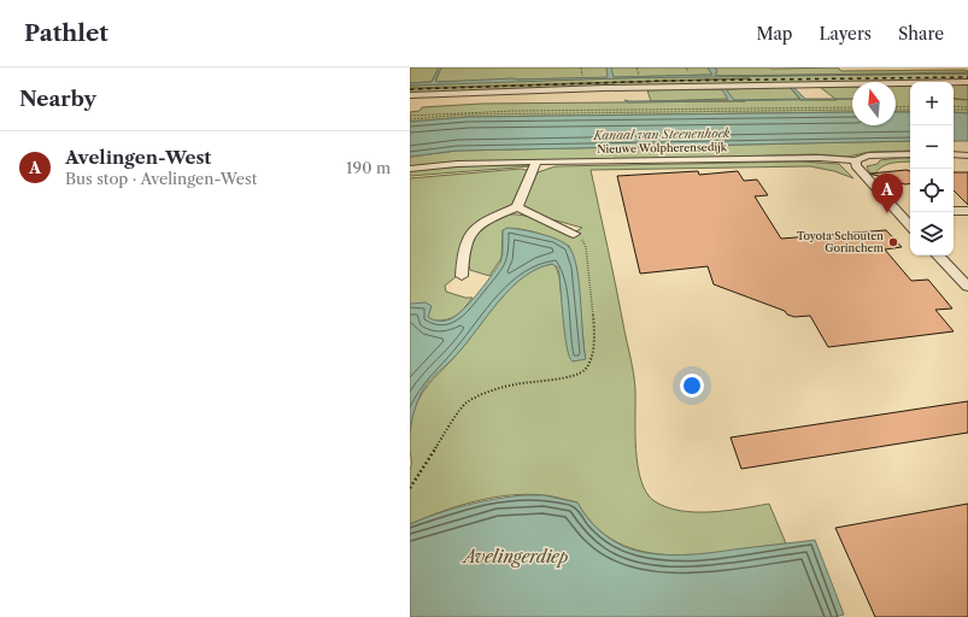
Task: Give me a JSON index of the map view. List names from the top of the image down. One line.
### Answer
{"streets":{"street":["Nieuwe Wolpherensedijk"]},"water":["Kanaal van Steenenhoek","Avelingerdiep"],"places":["Toyota Schouten Gorinchem"],"north":"top","page":{"header":"Pathlet","nav":["Map","Layers","Share"],"heading":"Nearby","map_buttons":["+","−"],"list":[{"mark":"A","name":"Avelingen-West","note":"Bus stop · Avelingen-West","value":"190 m"}],"pins":"A"}}
